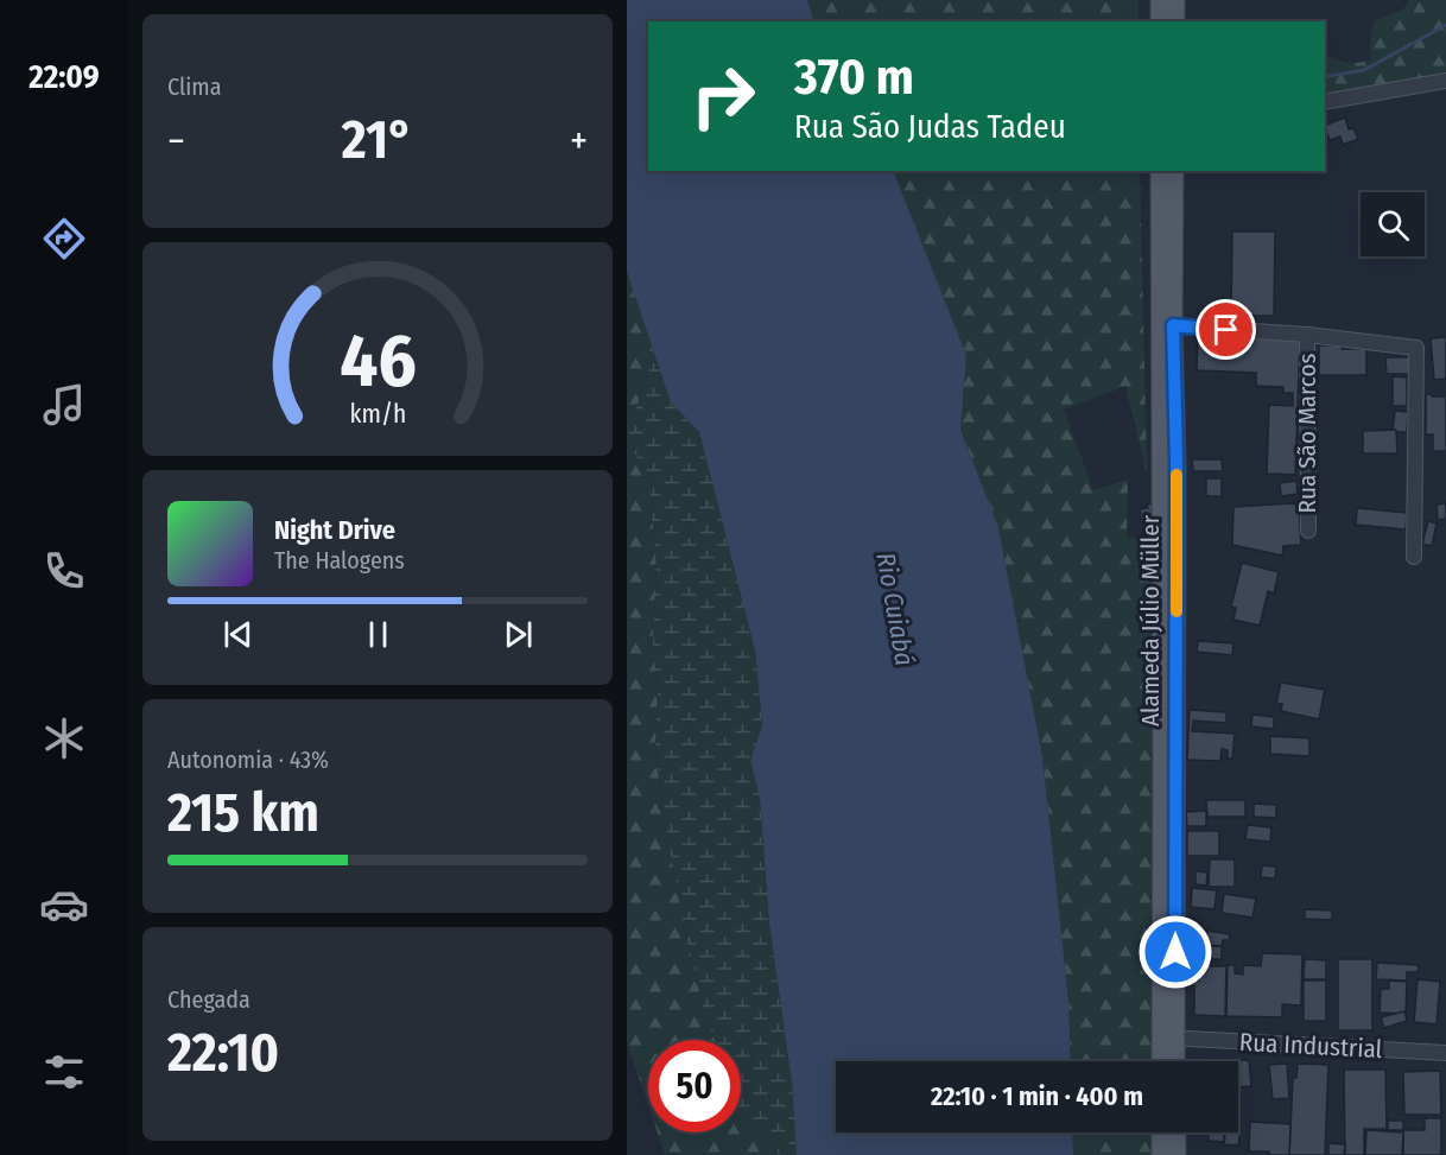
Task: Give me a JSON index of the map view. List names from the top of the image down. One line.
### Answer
{"streets":{"main road":["Alameda Júlio Müller"],"street":["Rua São Marcos","Rua Industrial"]},"crossings":[["Alameda Júlio Müller","Rua Industrial"]],"water":["Rio Cuiabá"],"page":{"tabs":"22:09","tile":["Clima",["Autonomia · 43%","215 km"],["Chegada","22:10"]],"turn":["370 m","Rua São Judas Tadeu"],"heat":["−","21°","+"],"song":["Night Drive","The Halogens"],"limit":"50","trip":"22:10 · 1 min · 400 m","gauge":["46","km/h"]}}
